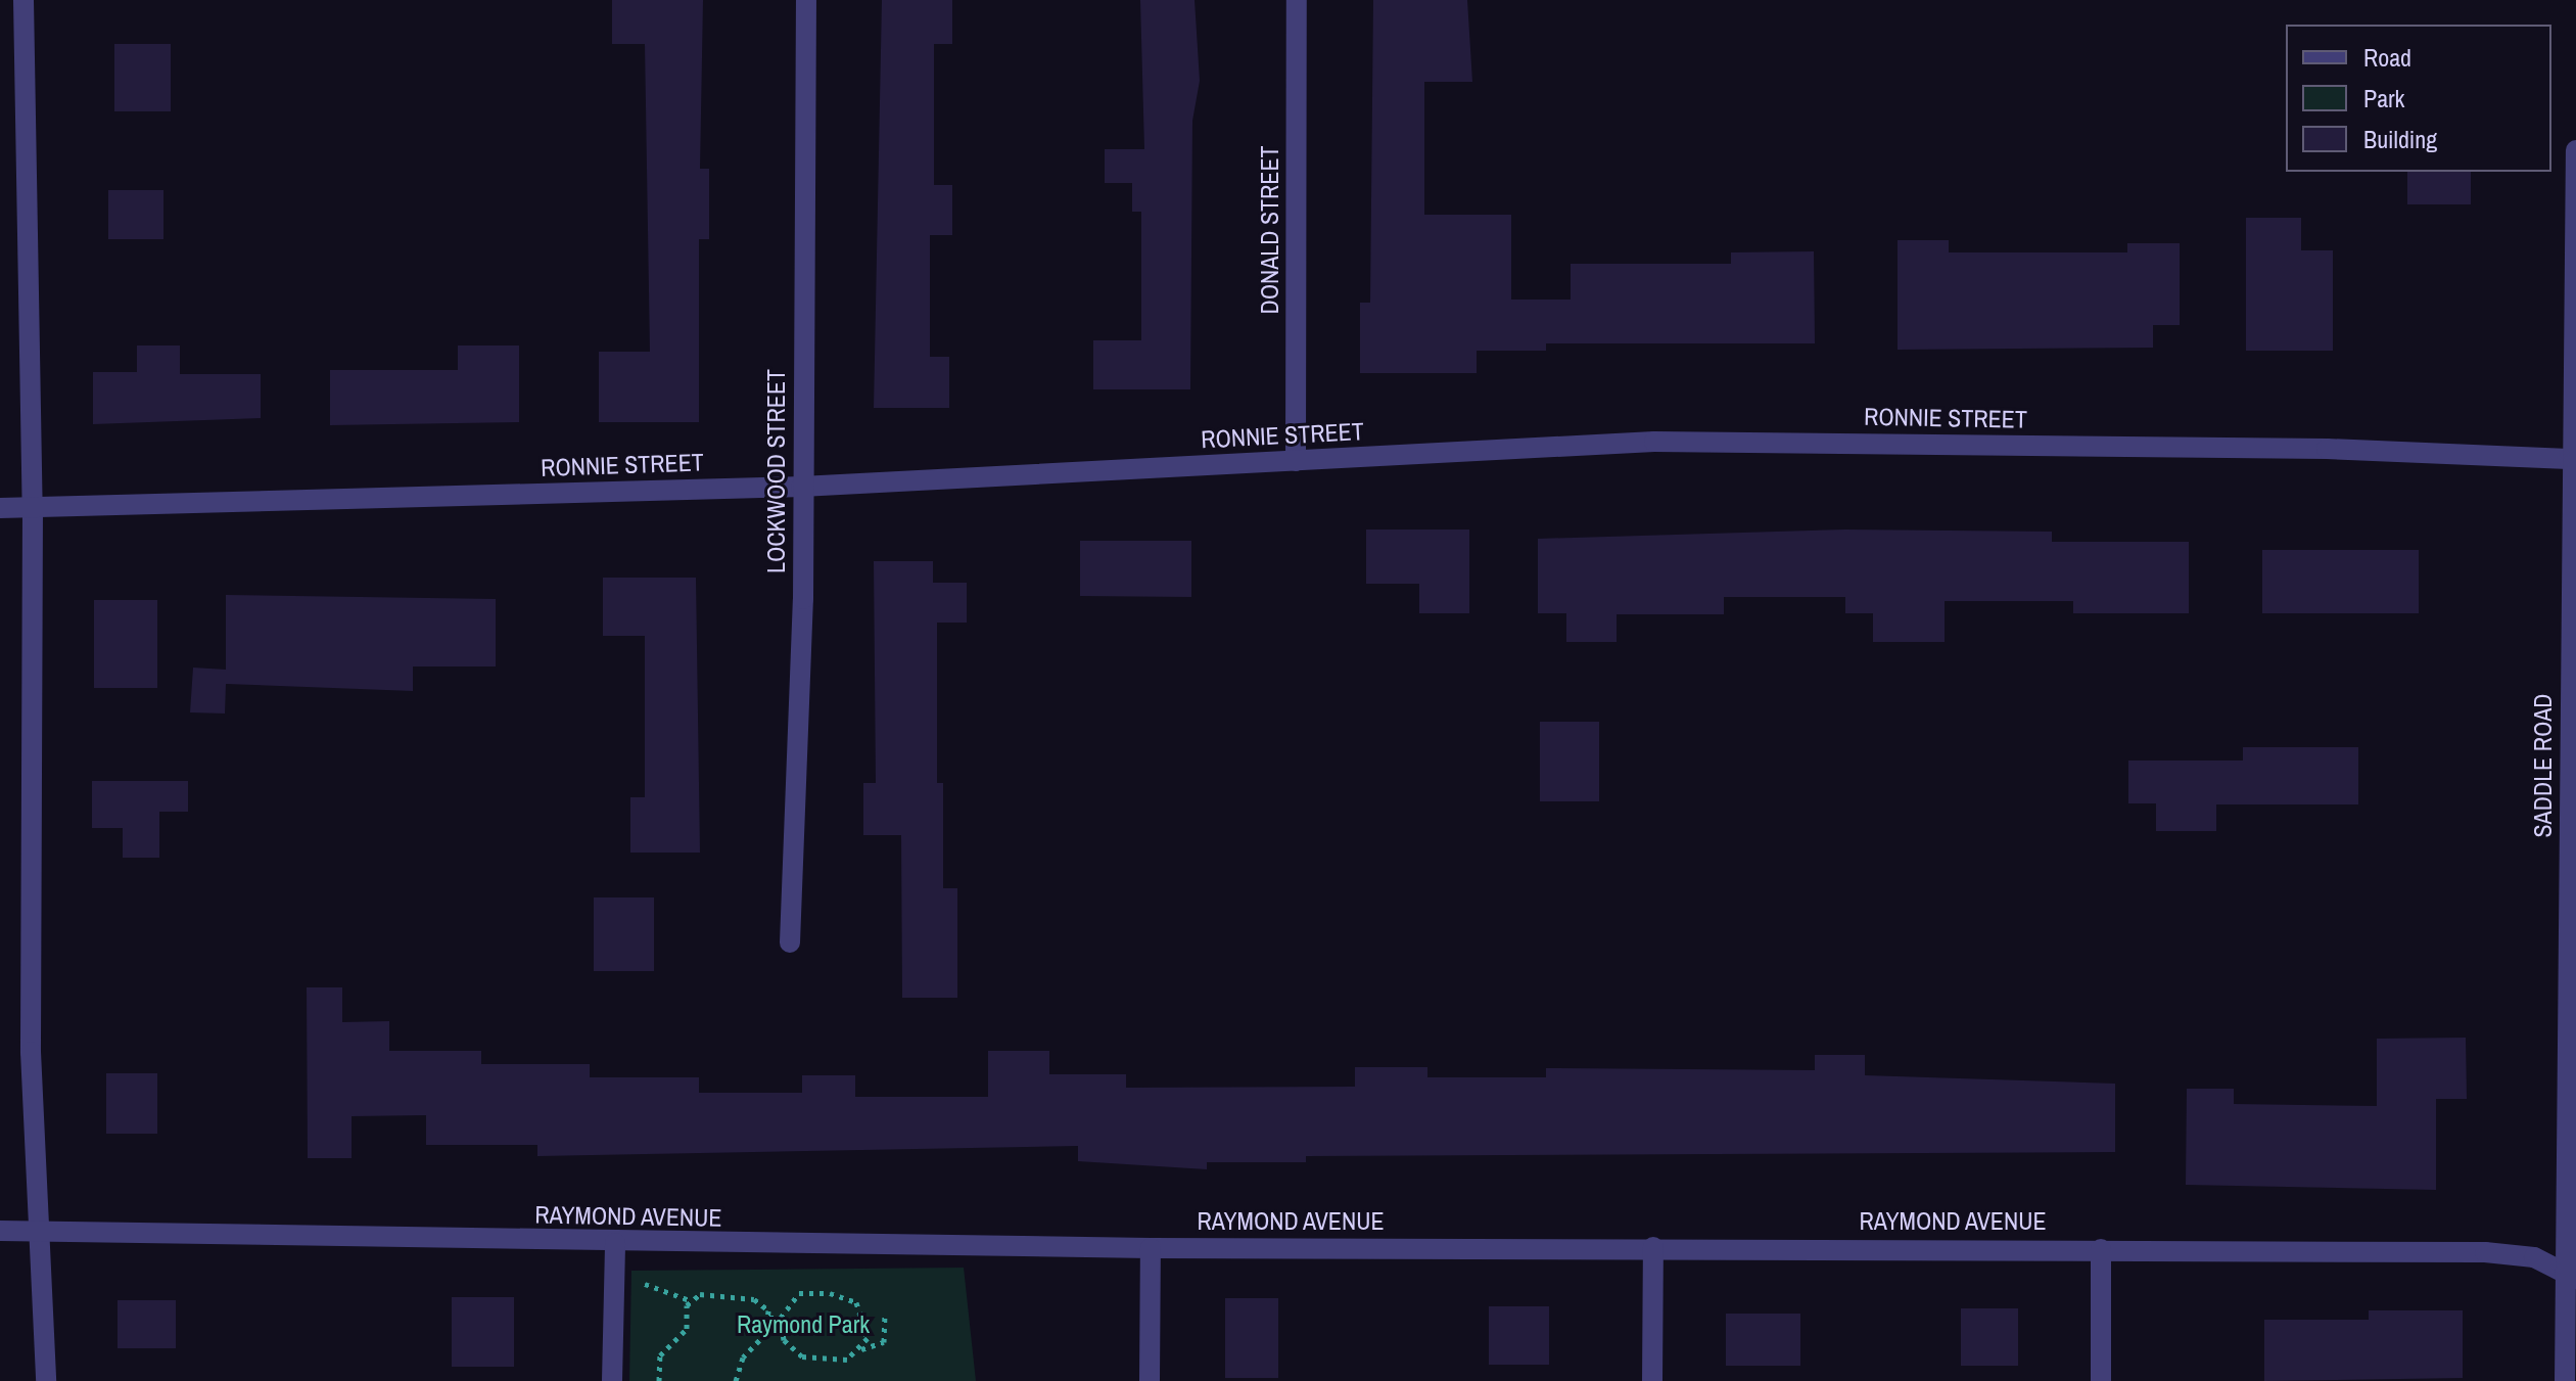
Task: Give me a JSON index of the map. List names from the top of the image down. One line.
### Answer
{"streets":{"street":["DONALD STREET","RONNIE STREET","LOCKWOOD STREET","SADDLE ROAD","RAYMOND AVENUE"]},"crossings":[["DONALD STREET","RONNIE STREET"],["RONNIE STREET","LOCKWOOD STREET"],["RONNIE STREET","SADDLE ROAD"],["SADDLE ROAD","RAYMOND AVENUE"]],"parks":["Raymond Park"],"legend":["Road","Park","Building"]}
